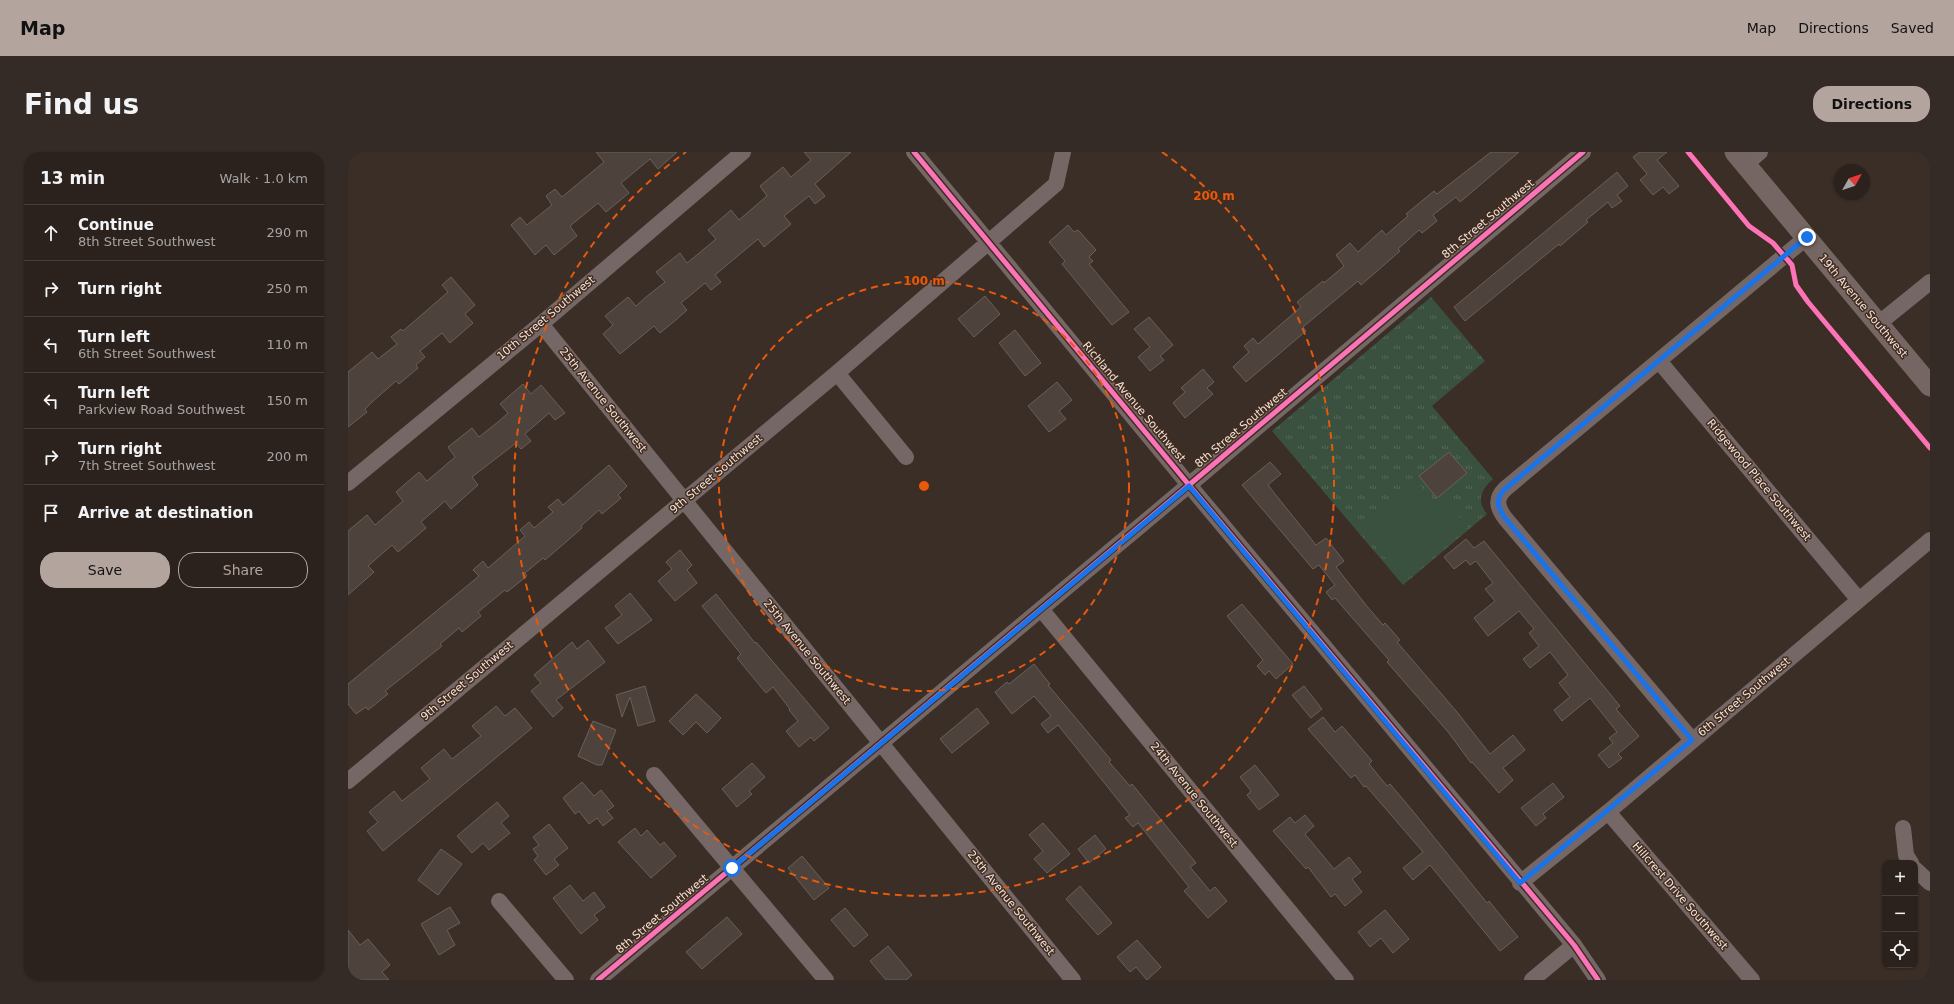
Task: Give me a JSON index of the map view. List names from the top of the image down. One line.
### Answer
{"streets":{"main road":["19th Avenue Southwest"],"street":["8th Street Southwest","10th Street Southwest","25th Avenue Southwest","Richland Avenue Southwest","9th Street Southwest","Ridgewood Place Southwest","6th Street Southwest","24th Avenue Southwest","Hillcrest Drive Southwest"]},"crossings":[["8th Street Southwest","25th Avenue Southwest"],["8th Street Southwest","Richland Avenue Southwest"],["8th Street Southwest","24th Avenue Southwest"],["10th Street Southwest","25th Avenue Southwest"],["25th Avenue Southwest","9th Street Southwest"],["Richland Avenue Southwest","9th Street Southwest"],["Richland Avenue Southwest","6th Street Southwest"],["Ridgewood Place Southwest","6th Street Southwest"],["6th Street Southwest","Hillcrest Drive Southwest"]],"north":"top right","page":{"header":"Map","nav":["Map","Directions","Saved"],"buttons":["Directions",["Save","Share"]],"title":"Find us","heading":["13 min","Walk · 1.0 km"],"list":[["Continue","8th Street Southwest","290 m"],["Turn right","250 m"],["Turn left","6th Street Southwest","110 m"],["Turn left","Parkview Road Southwest","150 m"],["Turn right","7th Street Southwest","200 m"],"Arrive at destination"],"map_buttons":["+","−"]},"rings":["200 m","100 m"]}
